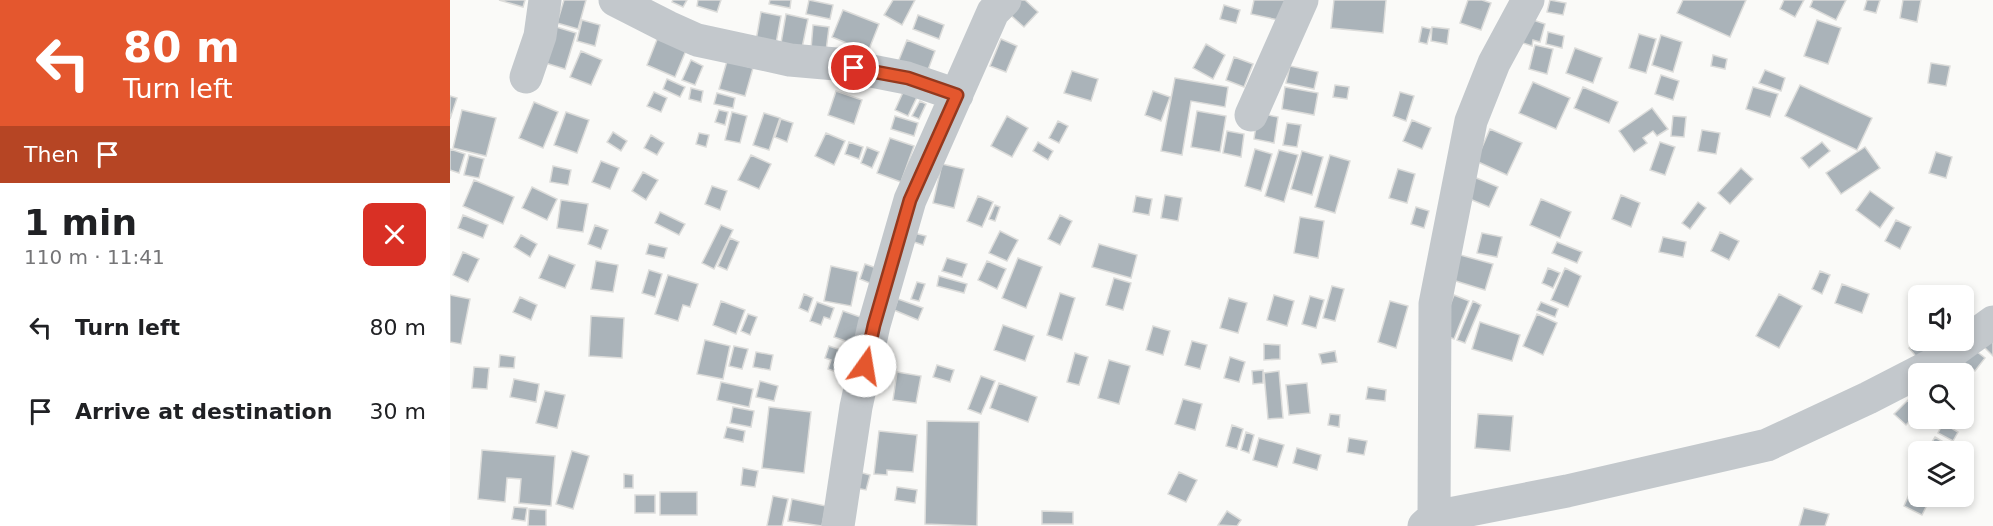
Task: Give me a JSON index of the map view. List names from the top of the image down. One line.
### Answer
{"page":{"turn":["80 m","Turn left"],"then":"Then","heading":["1 min","110 m · 11:41"],"list":[{"name":"Turn left","value":"80 m"},{"name":"Arrive at destination","value":"30 m"}]}}
